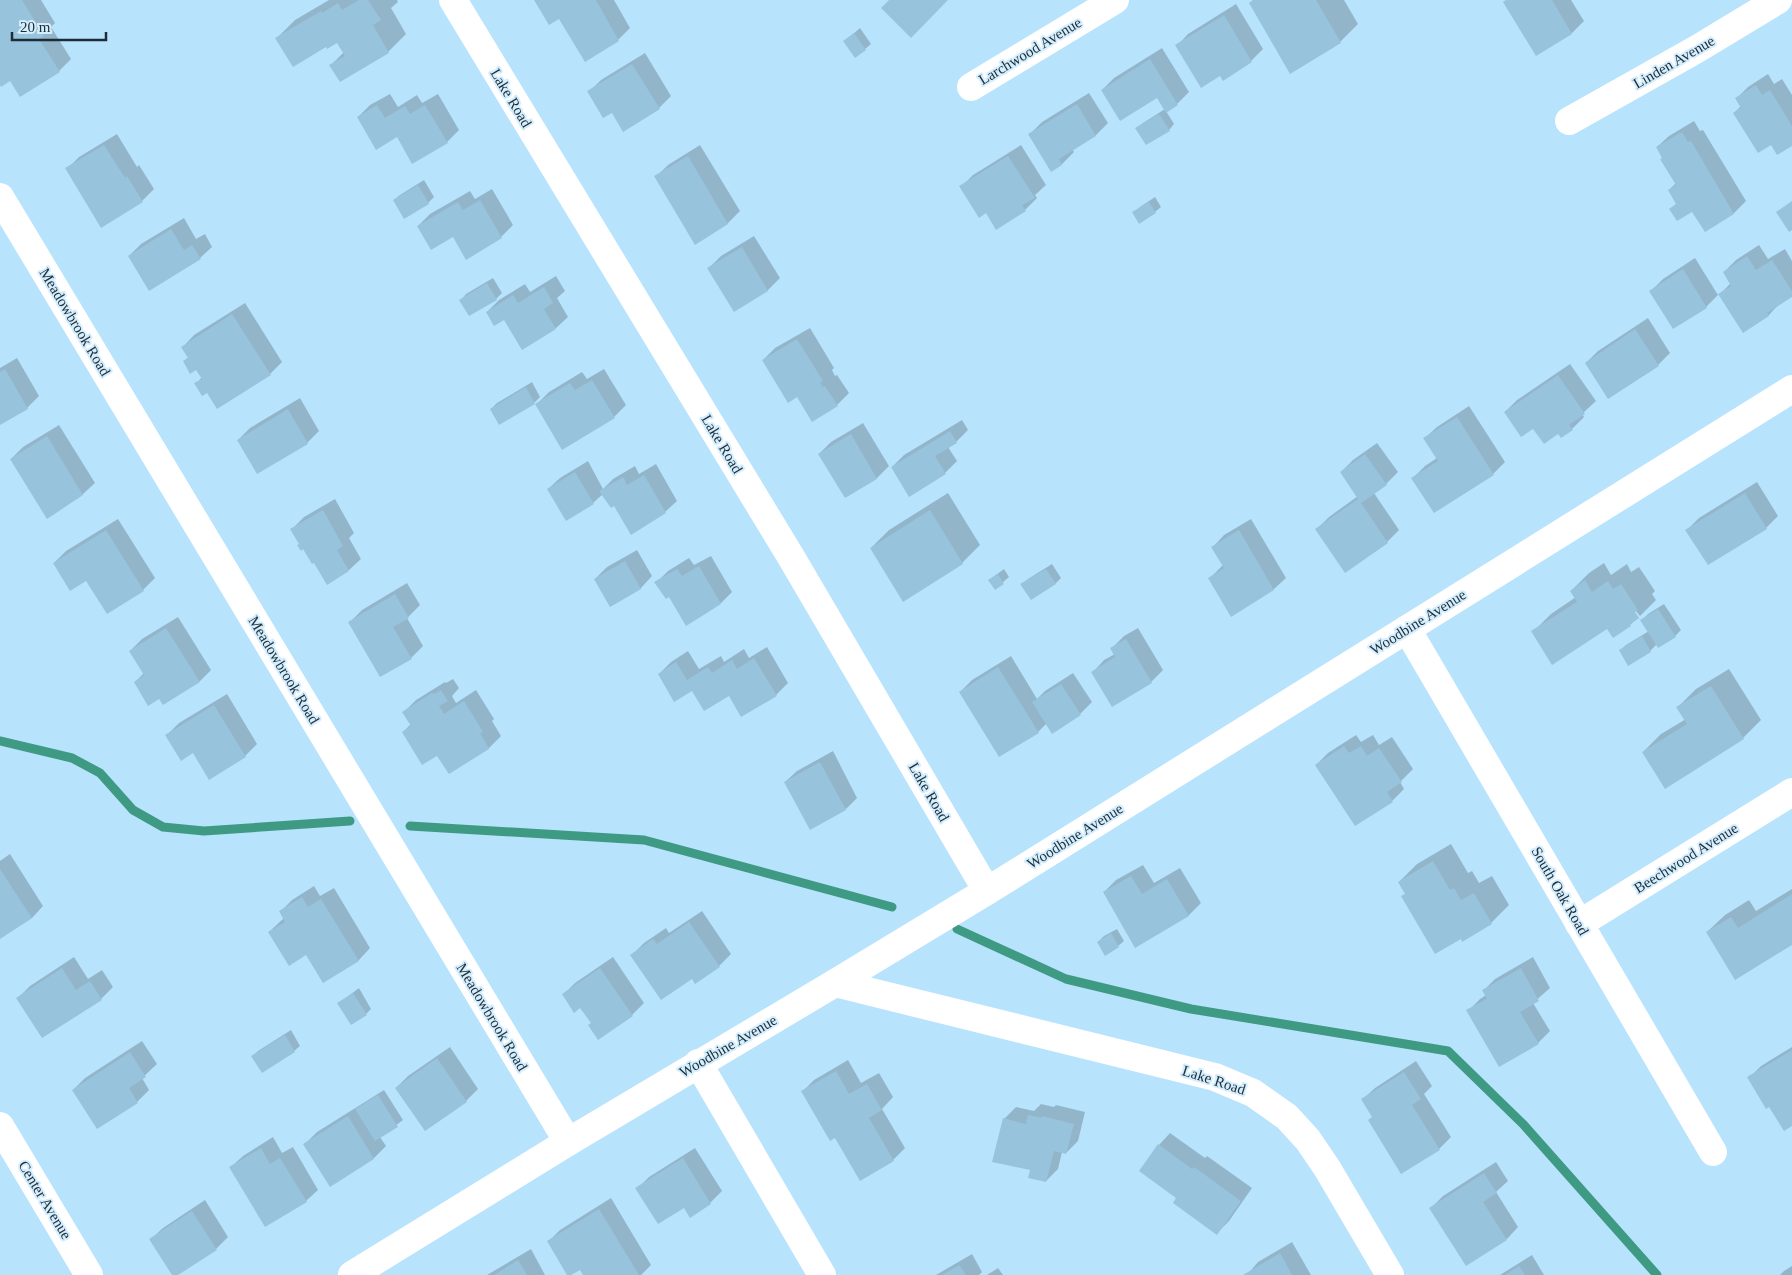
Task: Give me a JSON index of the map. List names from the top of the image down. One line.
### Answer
{"streets":{"street":["Larchwood Avenue","Linden Avenue","Lake Road","Meadowbrook Road","Woodbine Avenue","Beechwood Avenue","South Oak Road","Center Avenue"]},"crossings":[["Lake Road","Woodbine Avenue"],["Meadowbrook Road","Woodbine Avenue"],["Woodbine Avenue","South Oak Road"],["Beechwood Avenue","South Oak Road"]],"scale_bar":"20 m"}
